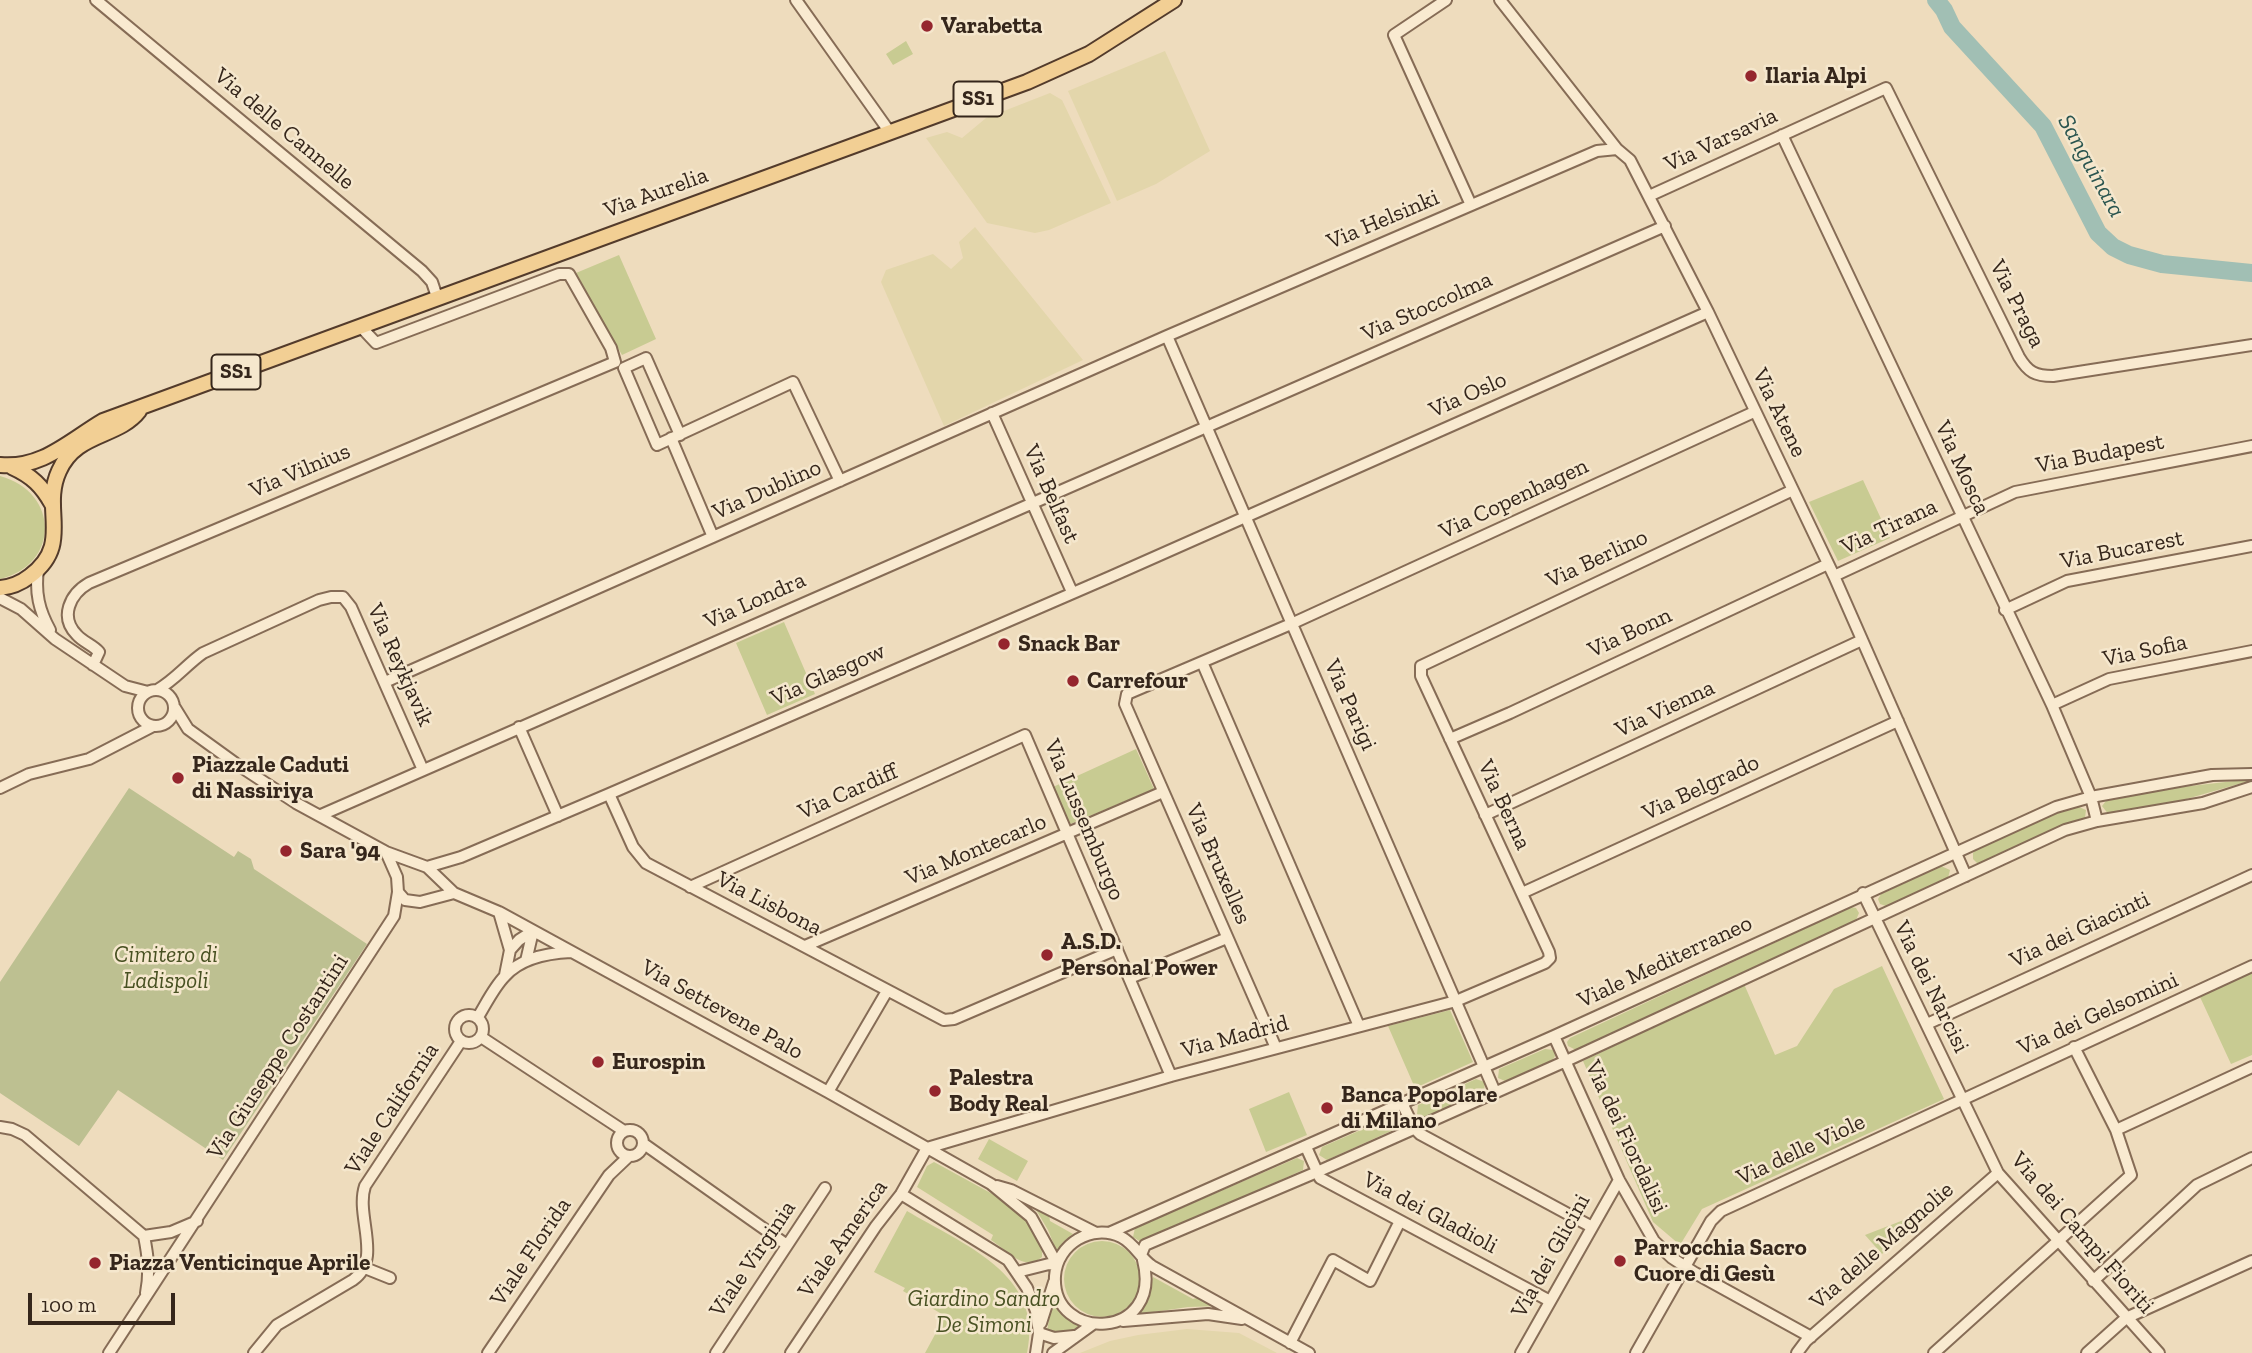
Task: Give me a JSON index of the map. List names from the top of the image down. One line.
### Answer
{"streets":{"main road":["SS1","Via Aurelia"],"street":["Via delle Cannelle","Via Varsavia","Via Helsinki","Via Praga","Via Stoccolma","Via Oslo","Via Atene","Via Budapest","Via Mosca","Via Vilnius","Via Dublino","Via Belfast","Via Copenhagen","Via Tirana","Via Bucarest","Via Berlino","Via Londra","Via Bonn","Via Sofia","Via Reykjavik","Via Glasgow","Via Parigi","Via Vienna","Via Belgrado","Via Cardiff","Via Berna","Via Lussemburgo","Via Montecarlo","Via Bruxelles","Via Lisbona","Via dei Giacinti","Viale Mediterraneo","Via dei Narcisi","Via Settevene Palo","Via dei Gelsomini","Via Madrid","Via Giuseppe Costantini","Viale California","Via dei Fiordalisi","Via delle Viole","Via dei Gladioli","Via dei Campi Fioriti","Viale America","Via delle Magnolie","Viale Florida","Via dei Glicini","Viale Virginia"]},"crossings":[["Via delle Cannelle","Via Aurelia"],["Via Varsavia","Via Praga"],["Via Varsavia","Via Atene"],["Via Varsavia","Via Mosca"],["Via Aurelia","Via Settevene Palo"],["Via Helsinki","Via Atene"],["Via Helsinki","Via Dublino"],["Via Helsinki","Via Parigi"],["Via Stoccolma","Via Atene"],["Via Stoccolma","Via Londra"],["Via Stoccolma","Via Parigi"],["Via Oslo","Via Atene"],["Via Oslo","Via Glasgow"],["Via Oslo","Via Parigi"],["Via Atene","Via Copenhagen"],["Via Atene","Via Tirana"],["Via Atene","Via Berlino"],["Via Atene","Via Bonn"],["Via Atene","Via Vienna"],["Via Atene","Via Belgrado"],["Via Atene","Viale Mediterraneo"],["Via Budapest","Via Mosca"],["Via Budapest","Via Tirana"],["Via Mosca","Via Tirana"],["Via Mosca","Via Bucarest"],["Via Mosca","Via Sofia"],["Via Mosca","Viale Mediterraneo"],["Via Vilnius","Via Settevene Palo"],["Via Dublino","Via Belfast"],["Via Dublino","Via Reykjavik"],["Via Dublino","Via Parigi"],["Via Belfast","Via Londra"],["Via Belfast","Via Glasgow"],["Via Copenhagen","Via Parigi"],["Via Copenhagen","Via Bruxelles"],["Via Berlino","Via Berna"],["Via Londra","Via Reykjavik"],["Via Londra","Via Parigi"],["Via Londra","Via Settevene Palo"],["Via Bonn","Via Berna"],["Via Reykjavik","Via Settevene Palo"],["Via Glasgow","Via Parigi"],["Via Glasgow","Via Lisbona"],["Via Glasgow","Via Settevene Palo"],["Via Parigi","Viale Mediterraneo"],["Via Parigi","Via Madrid"],["Via Vienna","Via Berna"],["Via Belgrado","Via Berna"],["Via Cardiff","Via Lussemburgo"],["Via Cardiff","Via Lisbona"],["Via Berna","Via Madrid"],["Via Lussemburgo","Via Montecarlo"],["Via Lussemburgo","Via Lisbona"],["Via Lussemburgo","Via Madrid"],["Via Montecarlo","Via Bruxelles"],["Via Montecarlo","Via Lisbona"],["Via Bruxelles","Via Madrid"],["Via dei Giacinti","Via dei Narcisi"],["Viale Mediterraneo","Via dei Narcisi"],["Viale Mediterraneo","Via Settevene Palo"],["Viale Mediterraneo","Via dei Fiordalisi"],["Viale Mediterraneo","Via dei Gladioli"],["Via dei Narcisi","Via dei Gelsomini"],["Via dei Narcisi","Via delle Viole"],["Via dei Narcisi","Via dei Campi Fioriti"],["Via Settevene Palo","Via Madrid"],["Via Settevene Palo","Viale America"],["Via dei Gelsomini","Via delle Viole"],["Via dei Gelsomini","Via dei Campi Fioriti"],["Via Madrid","Viale America"],["Via dei Fiordalisi","Via delle Viole"],["Via dei Fiordalisi","Via delle Magnolie"],["Via dei Fiordalisi","Via dei Glicini"],["Via delle Viole","Via dei Campi Fioriti"],["Via dei Gladioli","Via dei Glicini"],["Via dei Campi Fioriti","Via delle Magnolie"]],"water":["Sanguinara"],"parks":["Cimitero di Ladispoli","Giardino Sandro De Simoni"],"places":["Varabetta","Ilaria Alpi","Snack Bar","Carrefour","Piazzale Caduti di Nassiriya","Sara '94","A.S.D. Personal Power","Eurospin","Palestra Body Real","Banca Popolare di Milano","Parrocchia Sacro Cuore di Gesù","Piazza Venticinque Aprile"],"scale_bar":"100 m"}
